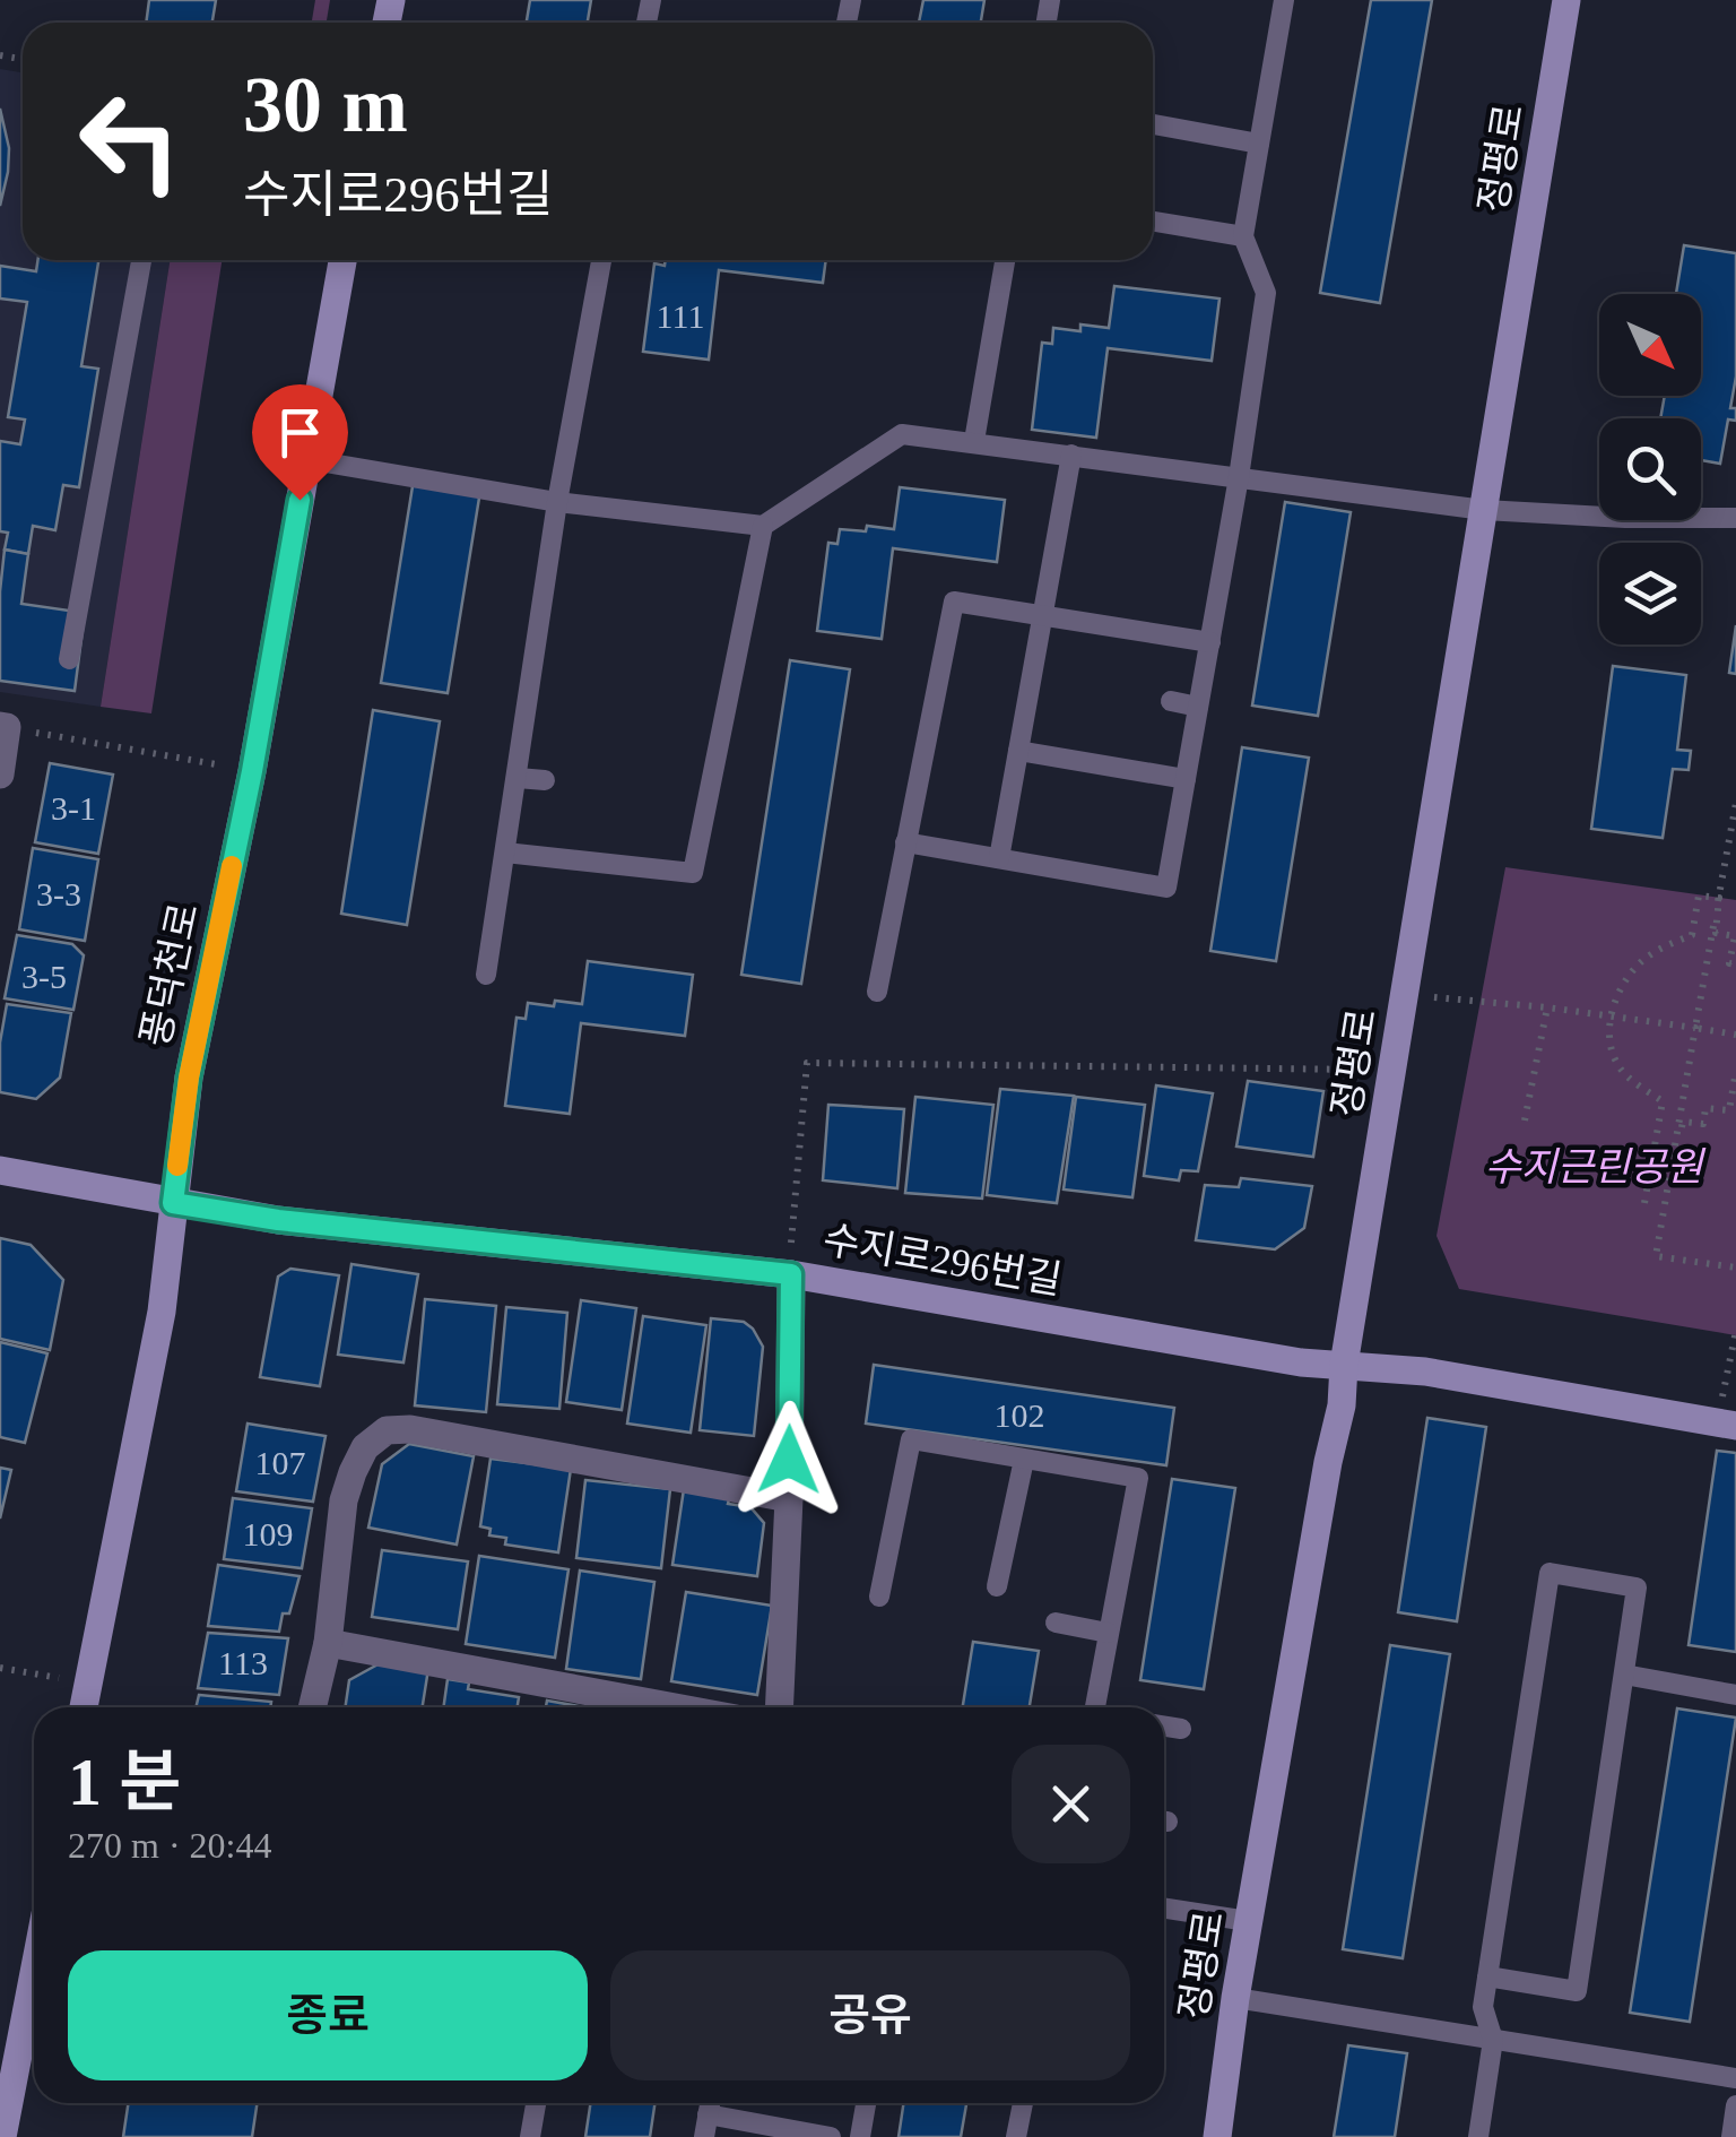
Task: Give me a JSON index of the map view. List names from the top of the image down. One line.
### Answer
{"streets":{"street":["정평로","풍덕천로","수지로296번길"]},"crossings":[["정평로","수지로296번길"],["풍덕천로","수지로296번길"]],"parks":["수지근린공원"],"house_numbers":["111","3-1","3-3","3-5","102","107","109","113"],"north":"bottom right","page":{"turn":["30 m","수지로296번길"],"heading":["1 분","270 m · 20:44"],"buttons":["종료","공유"]}}
